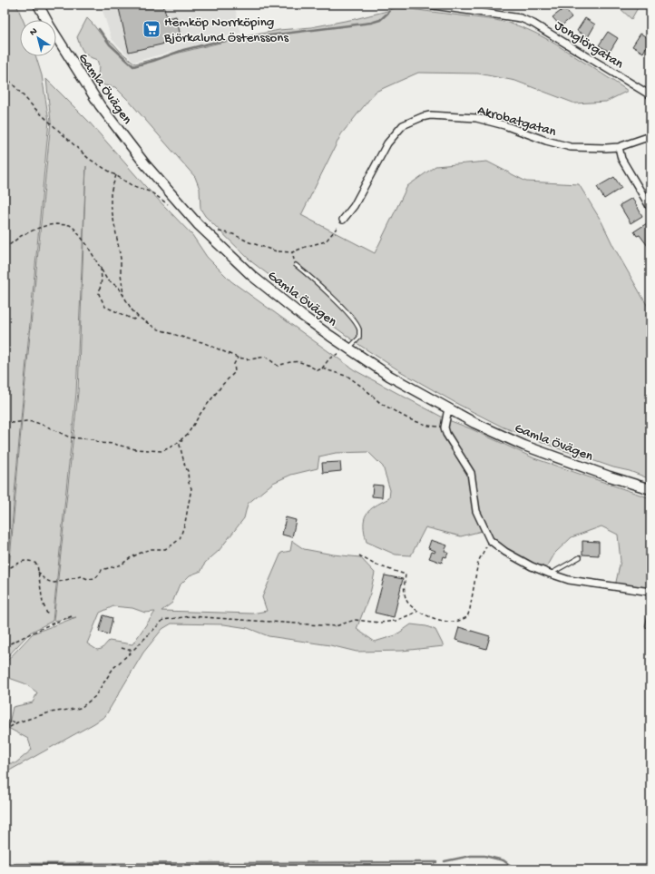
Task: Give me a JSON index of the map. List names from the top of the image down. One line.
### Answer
{"streets":{"main road":["Gamla Övägen"],"street":["Jonglörgatan","Akrobatgatan"]},"places":{"supermarket":["Hemköp Norrköping Björkalund Östenssons"]},"north":"top left"}
